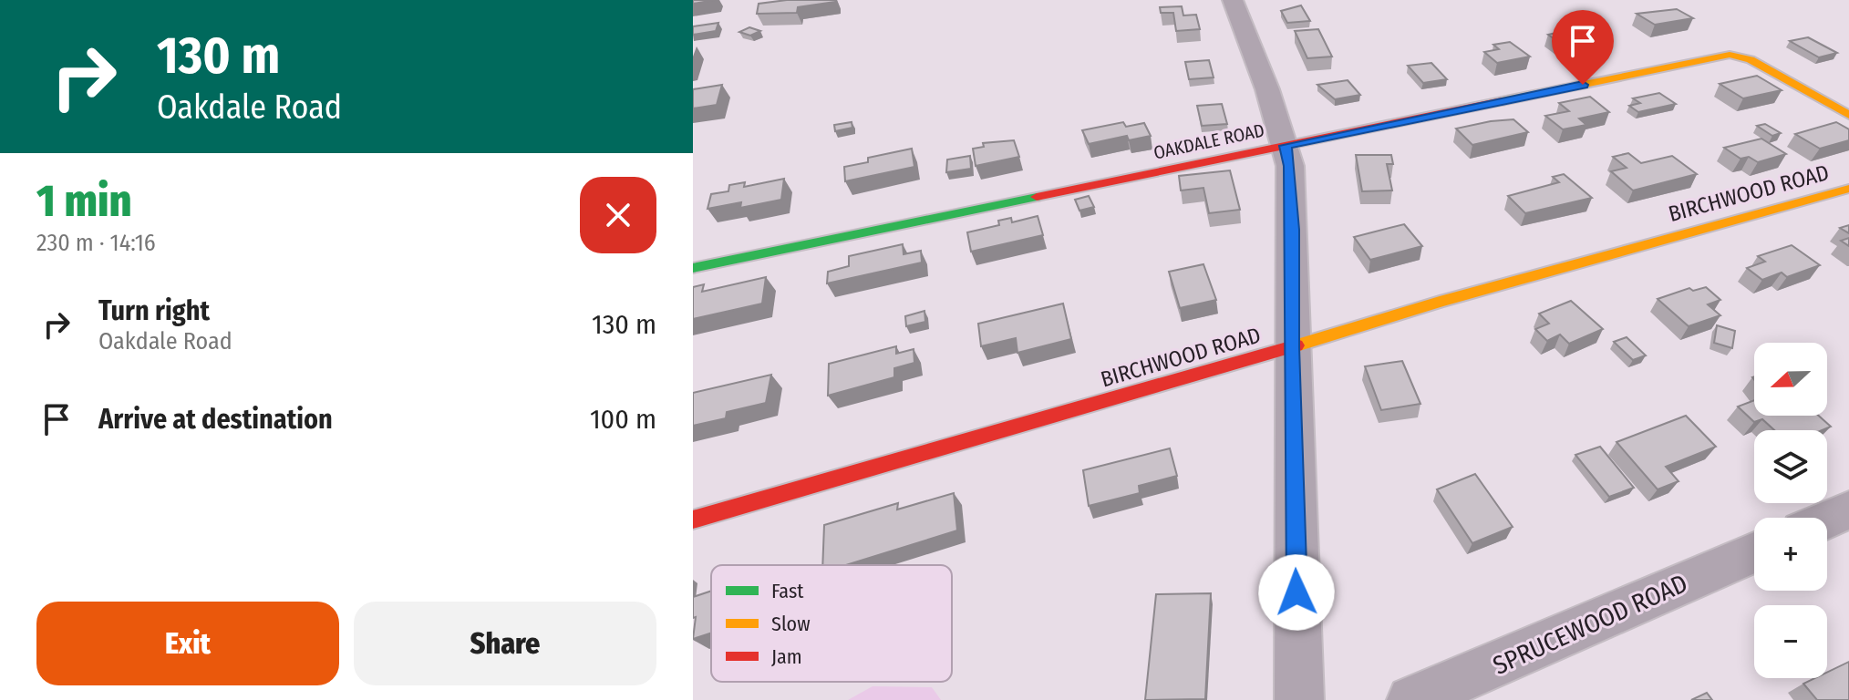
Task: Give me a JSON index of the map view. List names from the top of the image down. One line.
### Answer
{"streets":{"street":["OAKDALE ROAD","BIRCHWOOD ROAD","SPRUCEWOOD ROAD"]},"legend":["Fast","Slow","Jam"],"north":"left","page":{"turn":["130 m","Oakdale Road"],"heading":["1 min","230 m · 14:16"],"list":[{"name":"Turn right","note":"Oakdale Road","value":"130 m"},{"name":"Arrive at destination","value":"100 m"}],"map_buttons":["+","−"],"buttons":["Exit","Share"]}}
